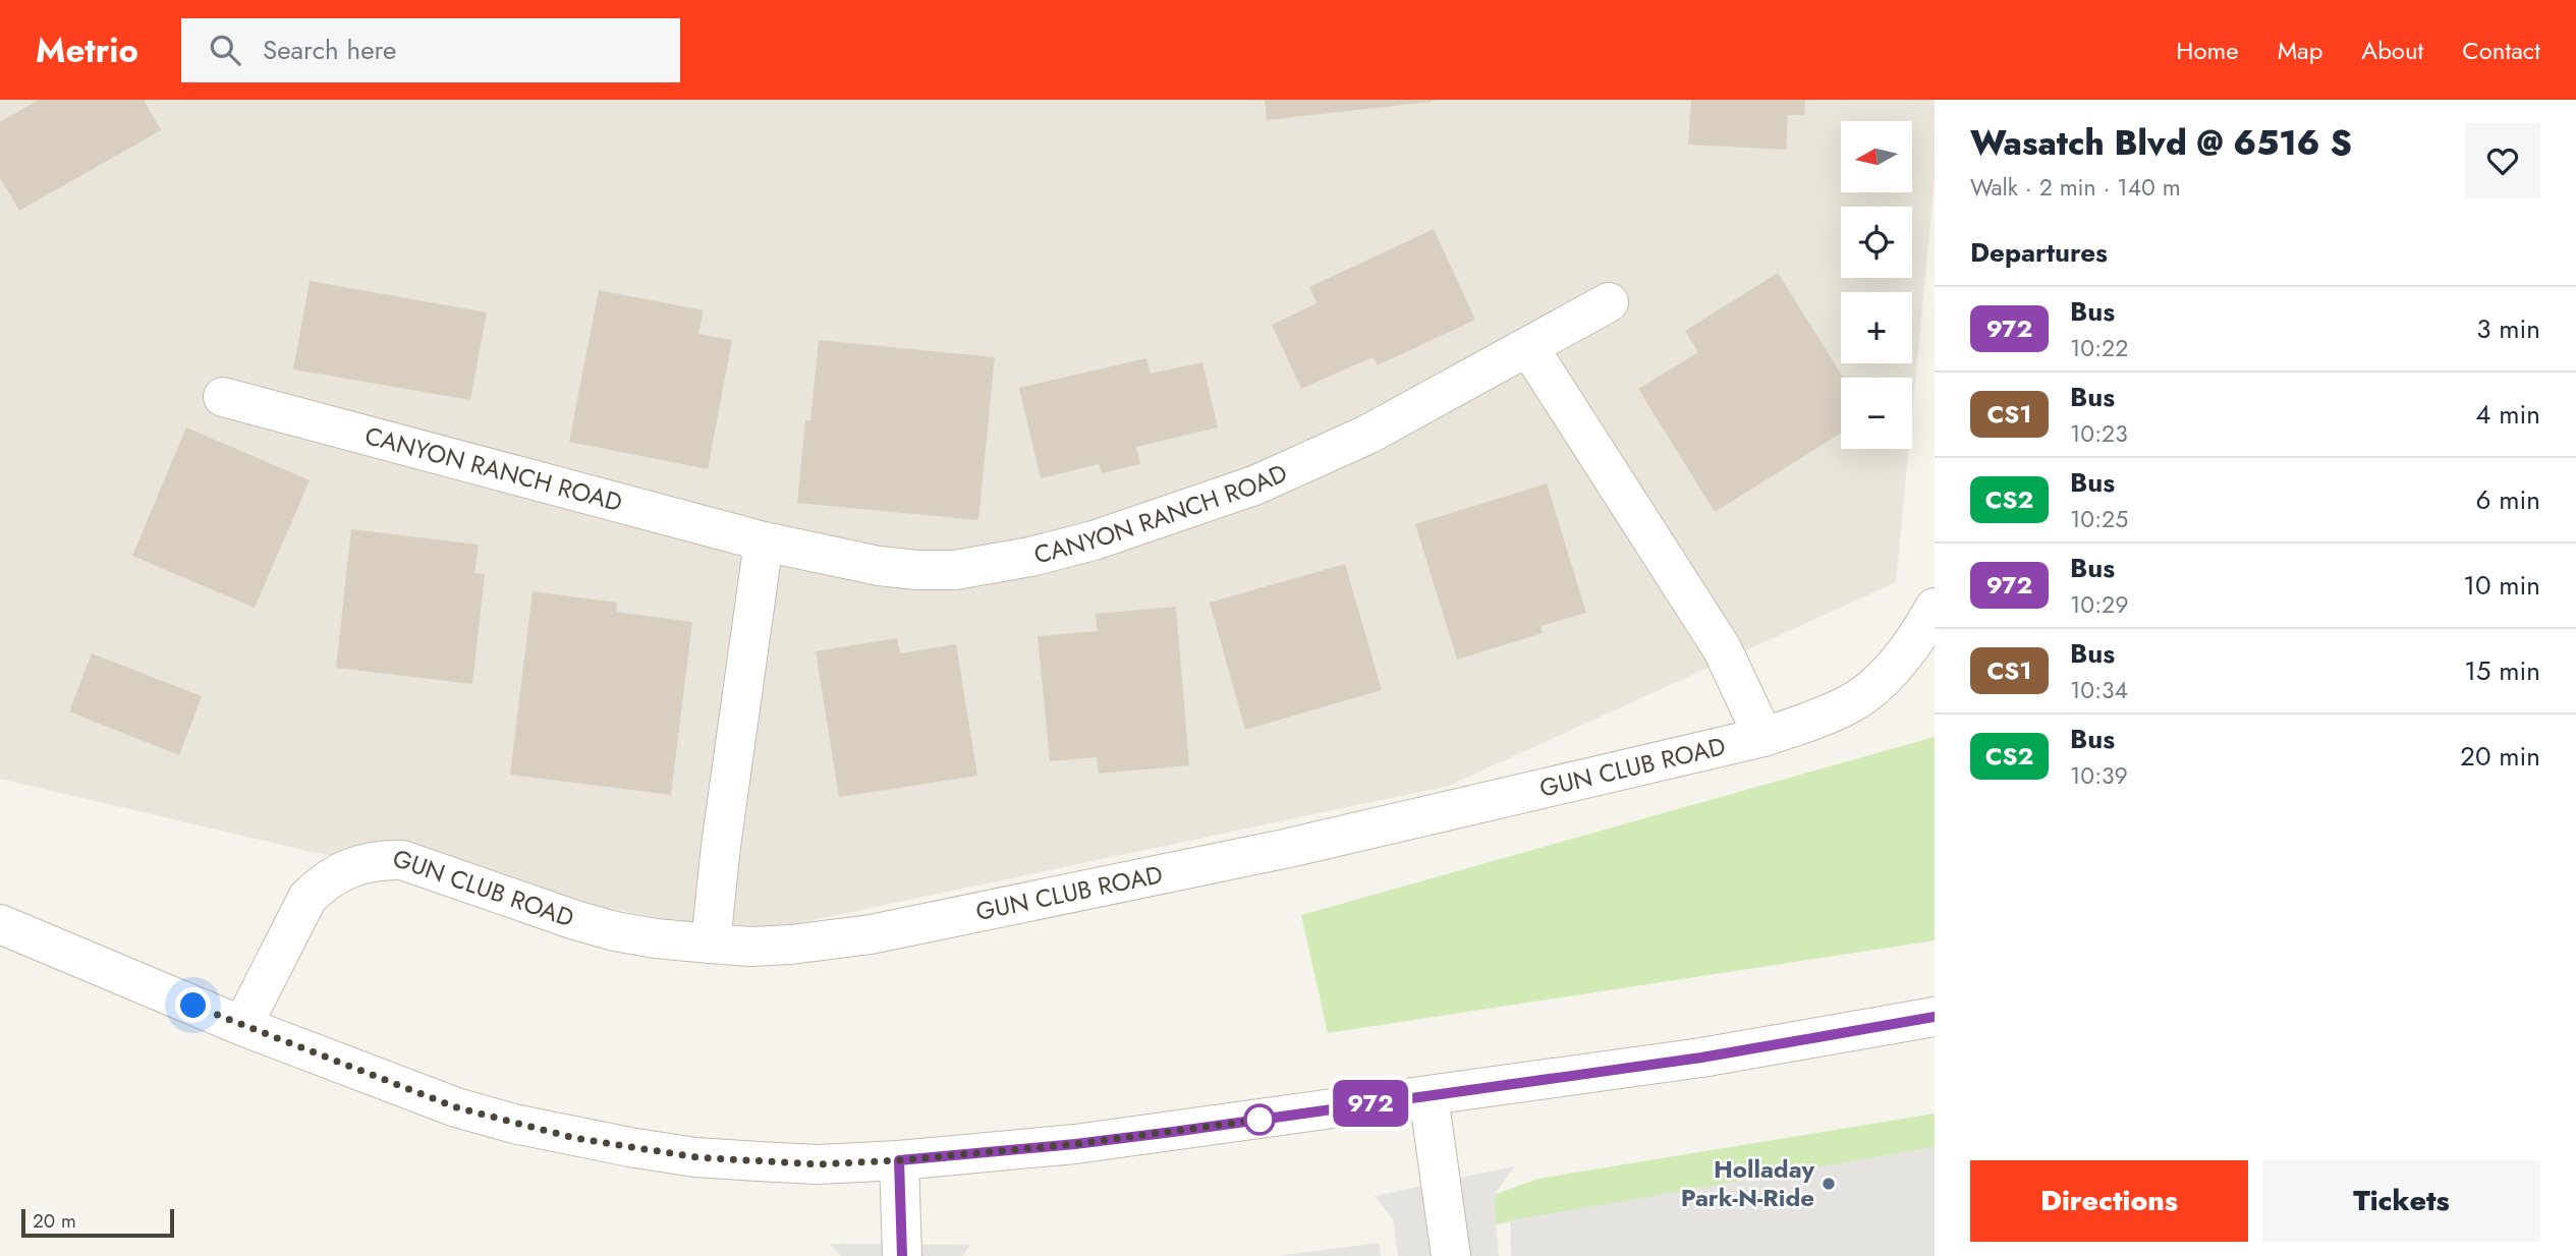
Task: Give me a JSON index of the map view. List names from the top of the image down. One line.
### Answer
{"streets":{"street":["CANYON RANCH ROAD","GUN CLUB ROAD"]},"places":["Holladay Park-N-Ride"],"lines":["bus line 972"],"scale_bar":"20 m","north":"left","page":{"header":"Metrio","search":"Search here","nav":["Home","Map","About","Contact"],"on_map":"972","heading":[["Wasatch Blvd @ 6516 S","Walk · 2 min · 140 m"],"Departures"],"map_buttons":["+","−"],"list":[{"mark":"972","name":"Bus","note":"10:22","value":"3 min"},{"mark":"CS1","name":"Bus","note":"10:23","value":"4 min"},{"mark":"CS2","name":"Bus","note":"10:25","value":"6 min"},{"mark":"972","name":"Bus","note":"10:29","value":"10 min"},{"mark":"CS1","name":"Bus","note":"10:34","value":"15 min"},{"mark":"CS2","name":"Bus","note":"10:39","value":"20 min"}],"buttons":["Directions","Tickets"],"scale":"20 m"}}
